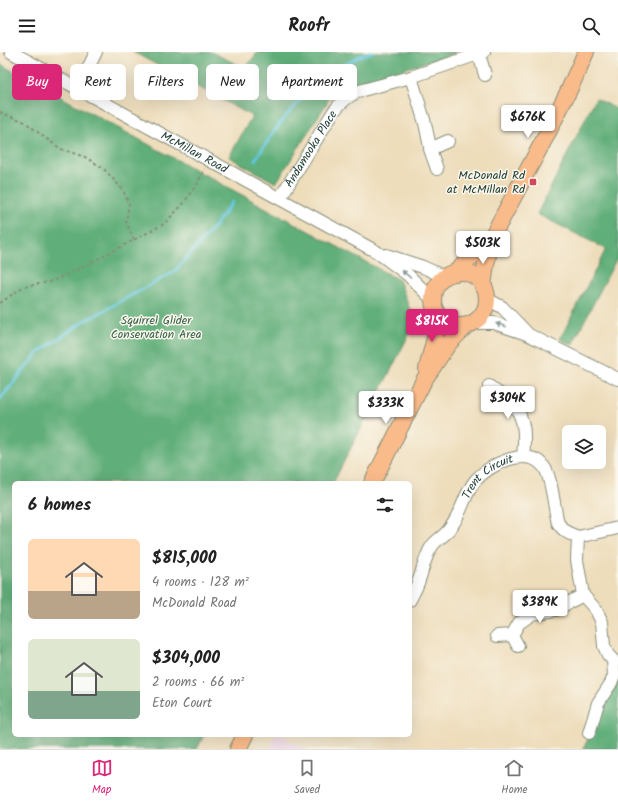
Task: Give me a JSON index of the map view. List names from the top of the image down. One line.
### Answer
{"streets":{"street":["Andamooka Place","McMillan Road","Trent Circuit"]},"crossings":[["Andamooka Place","McMillan Road"]],"parks":["Squirrel Glider Conservation Area"],"places":{"transit":["McDonald Rd at McMillan Rd"]},"page":{"header":"Roofr","chip":["Buy","Rent","Filters","New","Apartment"],"price":["$676K","$503K","$815K","$304K","$333K","$389K"],"heading":"6 homes","list":[{"name":"$815,000","note":"4 rooms · 128 m² · McDonald Road"},{"name":"$304,000","note":"2 rooms · 66 m² · Eton Court"}],"tabs":["Map","Saved","Home"]}}
